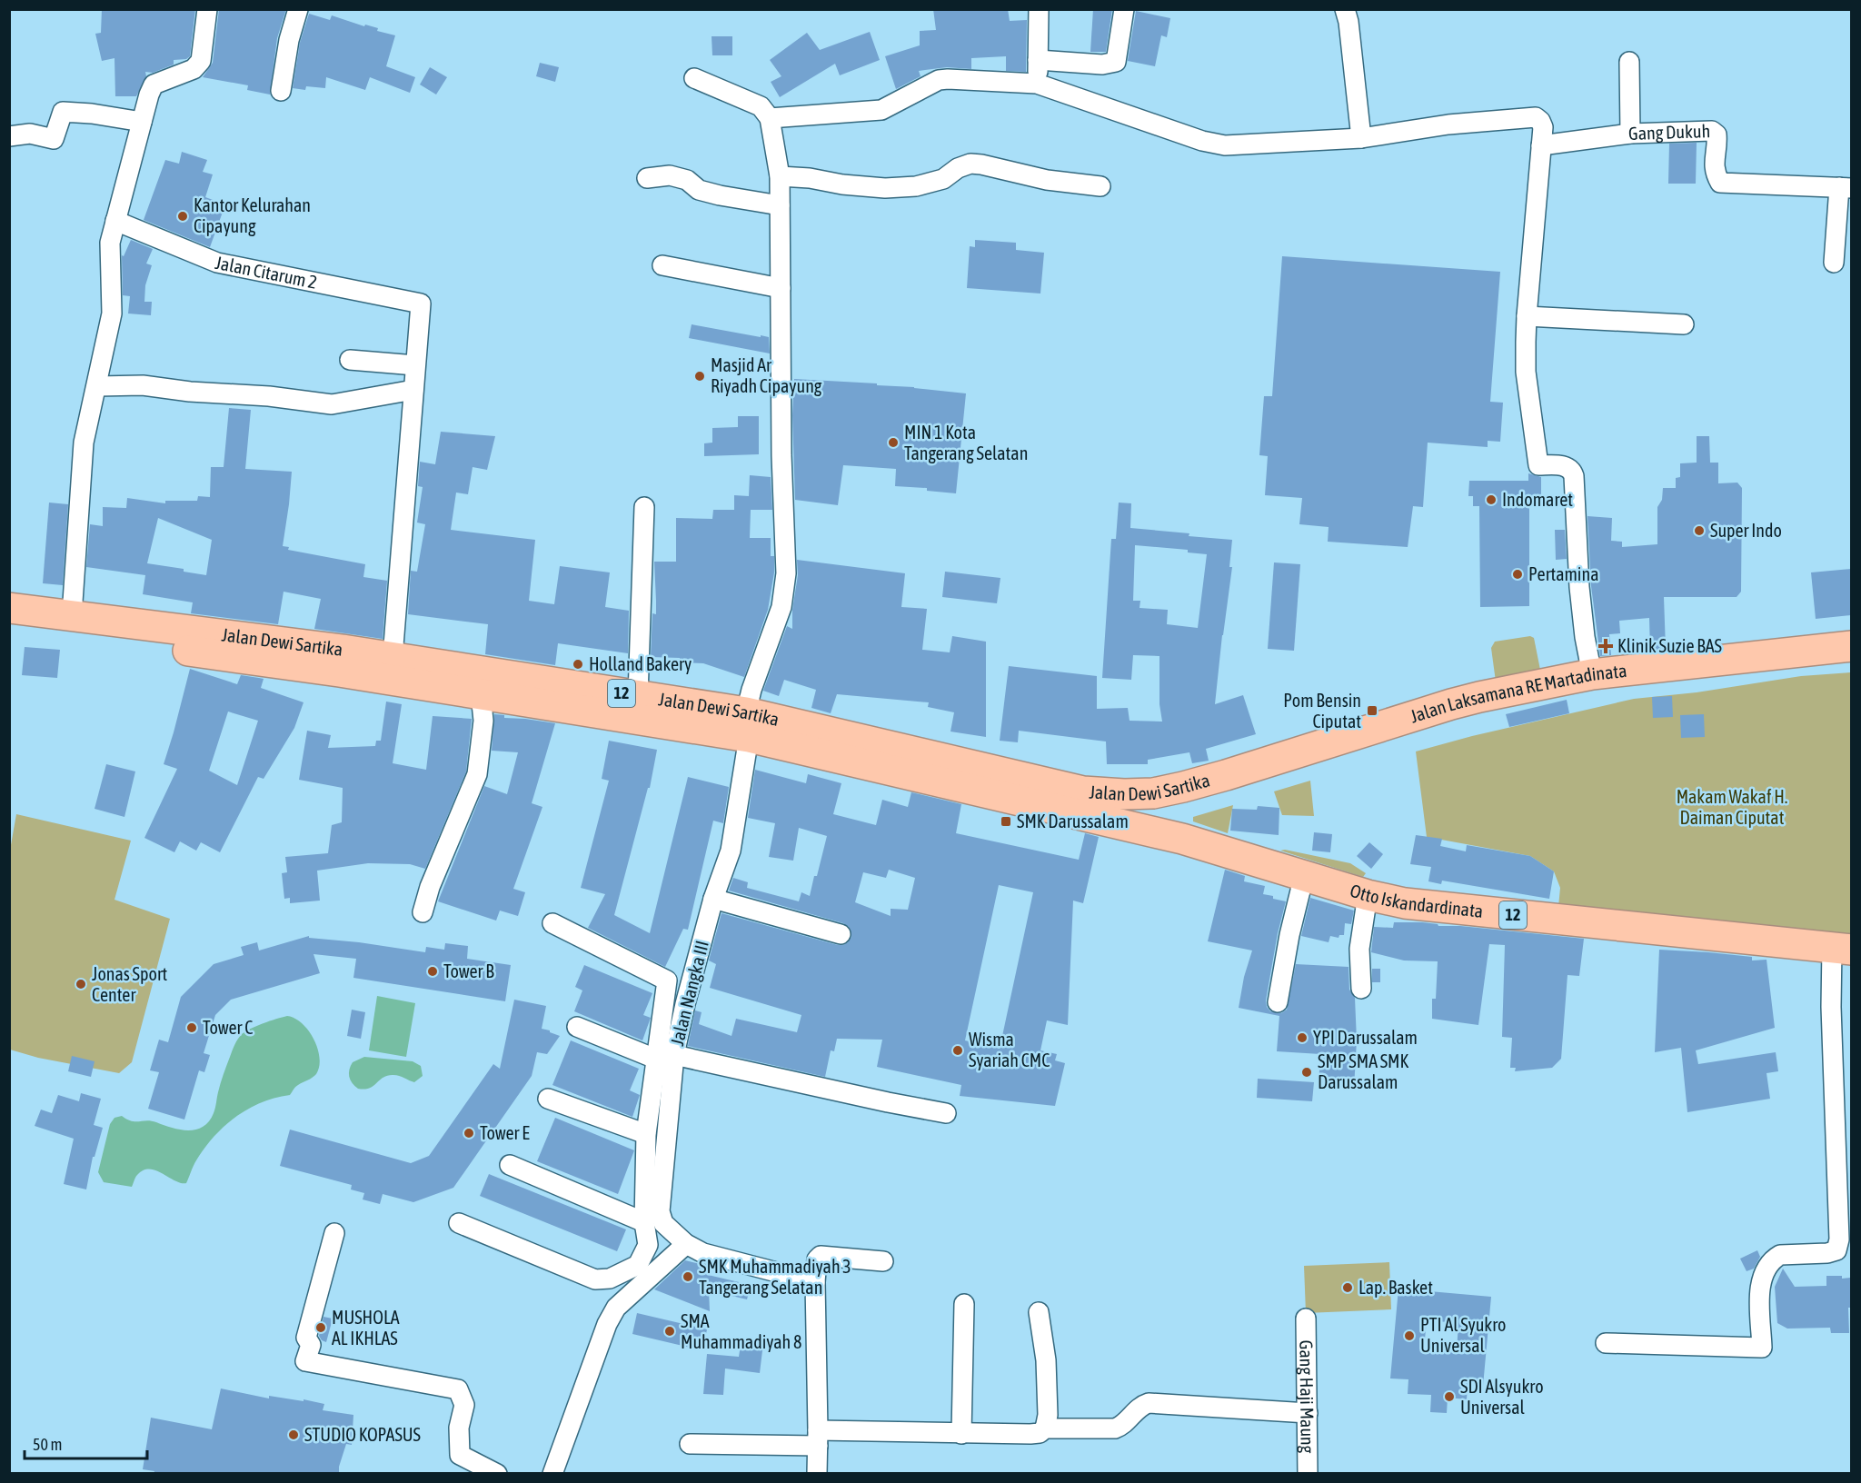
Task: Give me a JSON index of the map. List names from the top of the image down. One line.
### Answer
{"streets":{"highway":["Jalan Dewi Sartika","12","Jalan Laksamana RE Martadinata","Otto Iskandardinata"],"street":["Gang Dukuh","Jalan Citarum 2","Jalan Nangka III","Gang Haji Maung"]},"crossings":[["Jalan Dewi Sartika","Jalan Laksamana RE Martadinata"],["Jalan Dewi Sartika","Otto Iskandardinata"],["Jalan Dewi Sartika","Jalan Nangka III"]],"parks":["Makam Wakaf H. Daiman Ciputat"],"places":{"other":["Kantor Kelurahan Cipayung","Masjid Ar Riyadh Cipayung","MIN 1 Kota Tangerang Selatan","Indomaret","Super Indo","Pertamina","Holland Bakery","Tower B","Jonas Sport Center","Tower C","YPI Darussalam","Wisma Syariah CMC","SMP SMA SMK Darussalam","Tower E","SMK Muhammadiyah 3 Tangerang Selatan","Lap. Basket","MUSHOLA AL IKHLAS","SMA Muhammadiyah 8","PTI Al Syukro Universal","SDI Alsyukro Universal","STUDIO KOPASUS"],"health":["Klinik Suzie BAS"],"transit":["Pom Bensin Ciputat","SMK Darussalam"]},"scale_bar":"50 m"}
